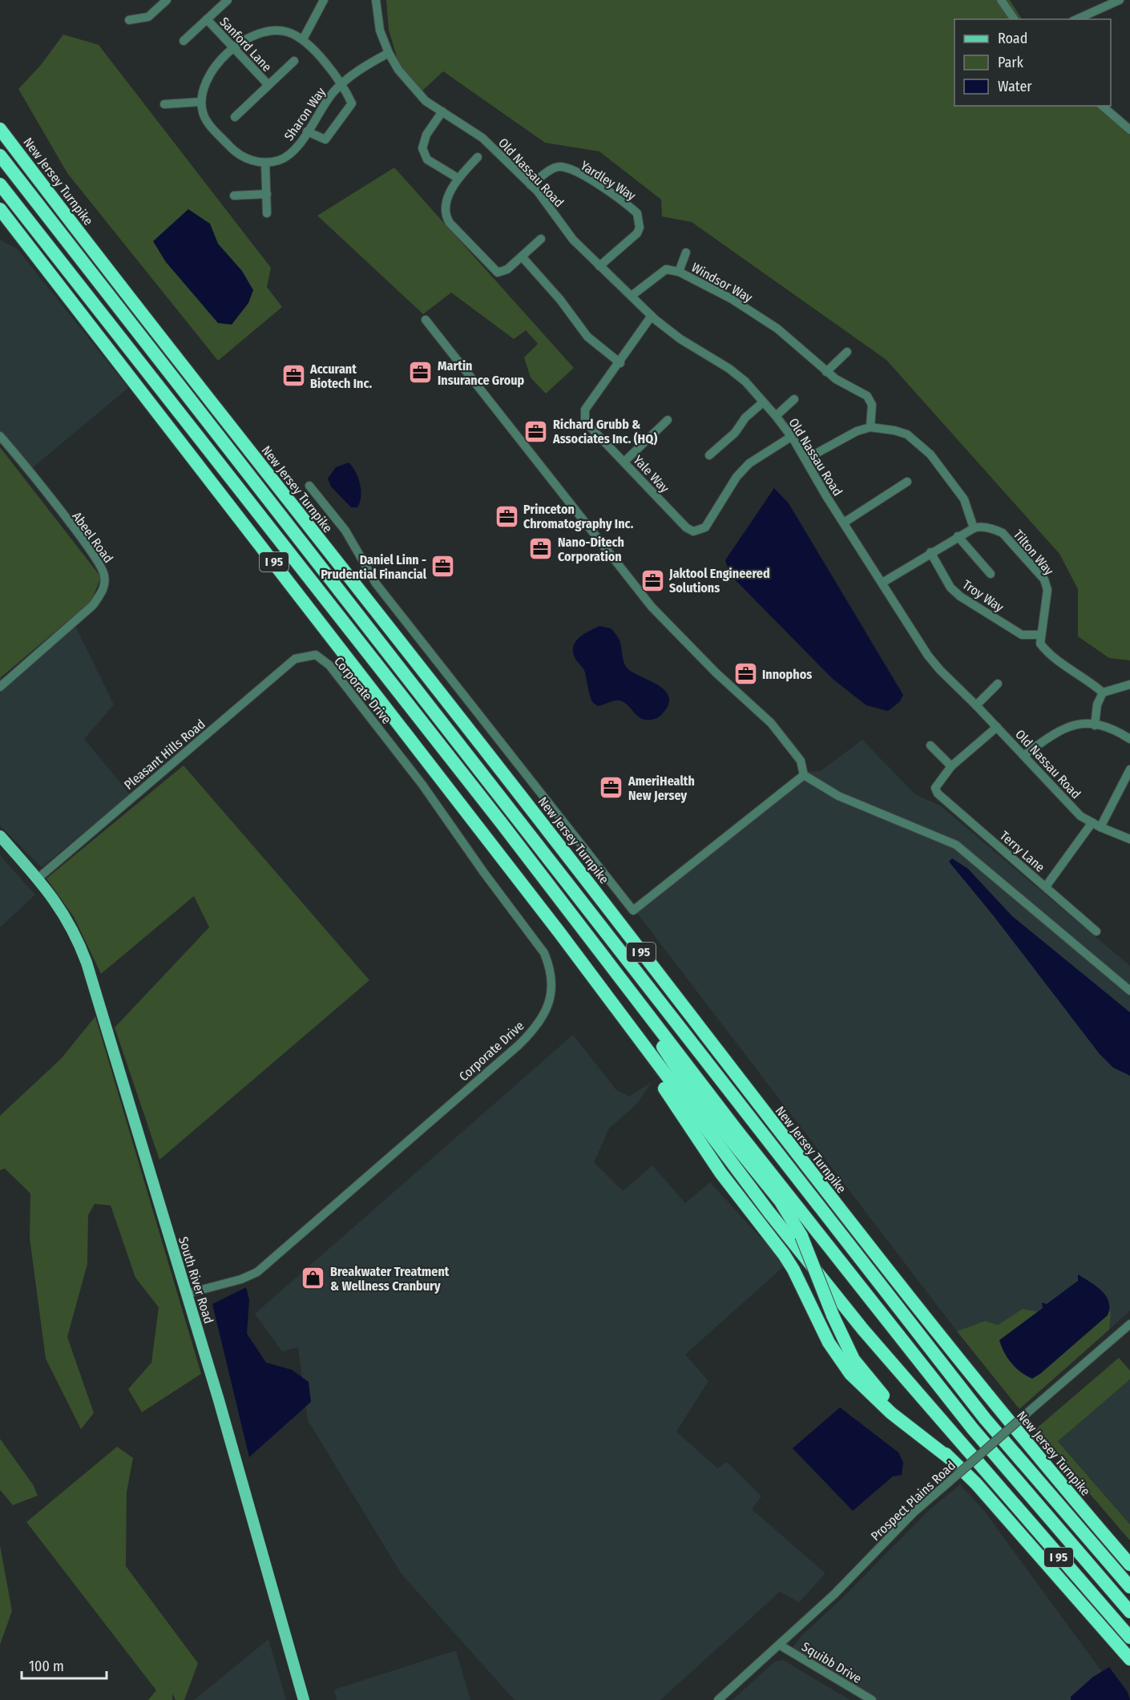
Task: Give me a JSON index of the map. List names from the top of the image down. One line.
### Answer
{"streets":{"highway":["New Jersey Turnpike","I 95"],"main road":["South River Road"],"street":["Sanford Lane","Sharon Way","Old Nassau Road","Yardley Way","Windsor Way","Yale Way","Abeel Road","Tilton Way","Troy Way","Corporate Drive","Pleasant Hills Road","Terry Lane","Prospect Plains Road","Squibb Drive"]},"crossings":[["Sanford Lane","Sharon Way"],["Sharon Way","Old Nassau Road"],["Old Nassau Road","Yardley Way"],["Old Nassau Road","Windsor Way"],["Old Nassau Road","Yale Way"],["Tilton Way","Troy Way"],["Corporate Drive","Pleasant Hills Road"],["Corporate Drive","South River Road"],["Pleasant Hills Road","South River Road"],["Prospect Plains Road","Squibb Drive"]],"places":{"office":["Martin Insurance Group","Accurant Biotech Inc.","Richard Grubb & Associates Inc. (HQ)","Princeton Chromatography Inc.","Nano-Ditech Corporation","Daniel Linn - Prudential Financial","Jaktool Engineered Solutions","Innophos","AmeriHealth New Jersey"],"shop":["Breakwater Treatment & Wellness Cranbury"]},"legend":["Road","Park","Water"],"scale_bar":"100 m"}
